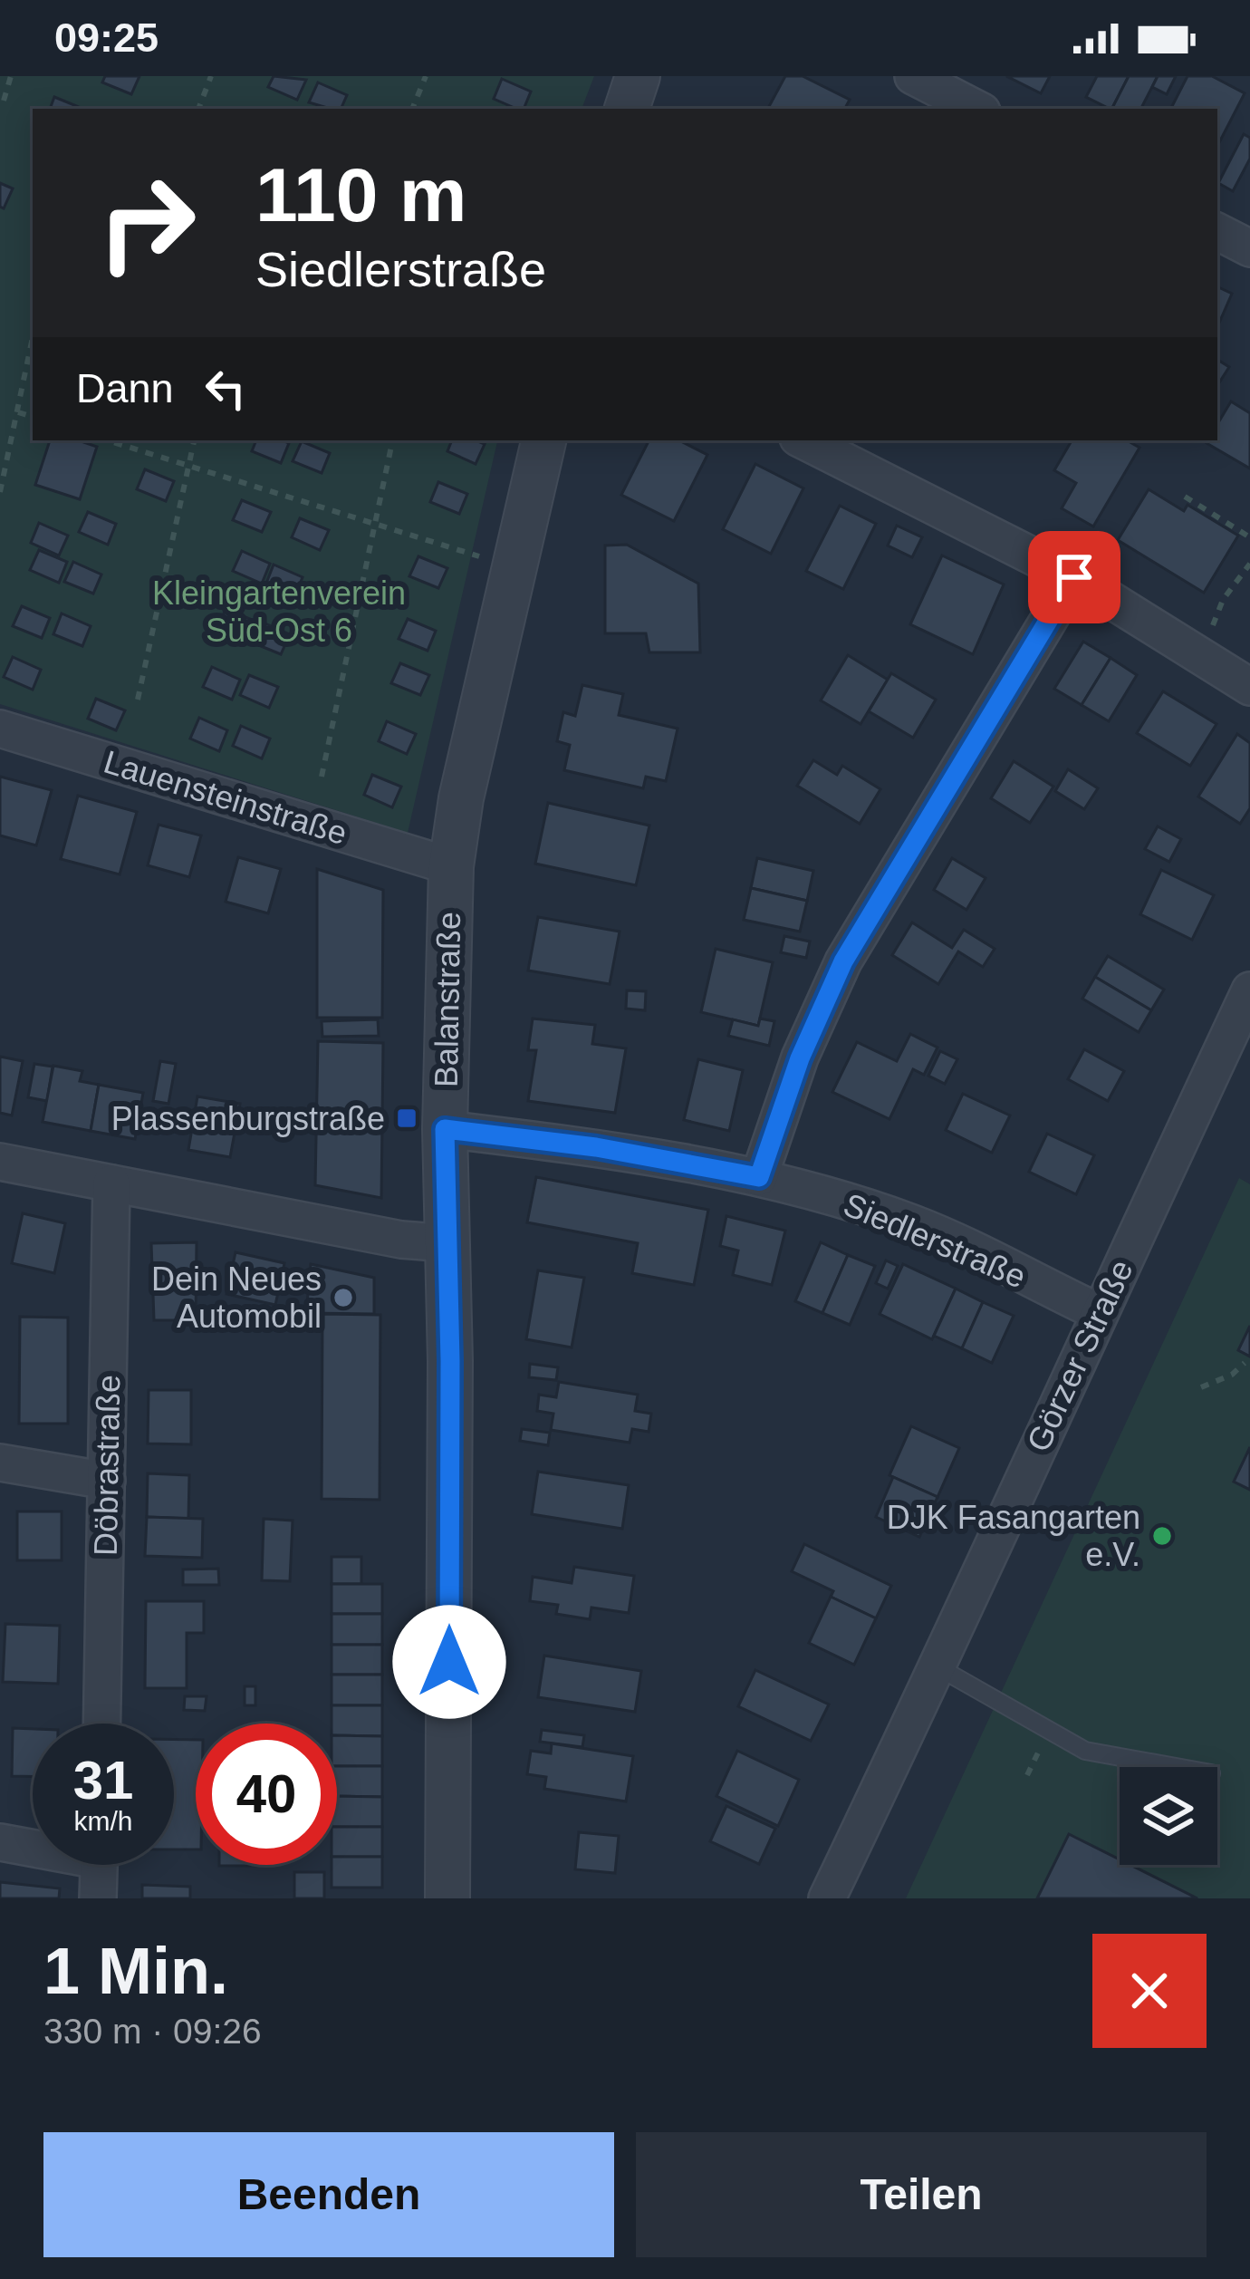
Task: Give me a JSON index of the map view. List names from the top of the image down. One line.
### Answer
{"streets":{"street":["Lauensteinstraße","Balanstraße","Siedlerstraße","Görzer Straße","Döbrastraße"]},"crossings":[["Lauensteinstraße","Balanstraße"],["Balanstraße","Siedlerstraße"],["Siedlerstraße","Görzer Straße"]],"parks":["Kleingartenverein Süd-Ost 6"],"places":{"transit":["Plassenburgstraße"],"other":["Dein Neues Automobil","DJK Fasangarten e.V."]},"page":{"status":"09:25","turn":["110 m","Siedlerstraße"],"then":"Dann","speed":"31 km/h","limit":"40","heading":["1 Min.","330 m · 09:26"],"buttons":["Beenden","Teilen"]}}
